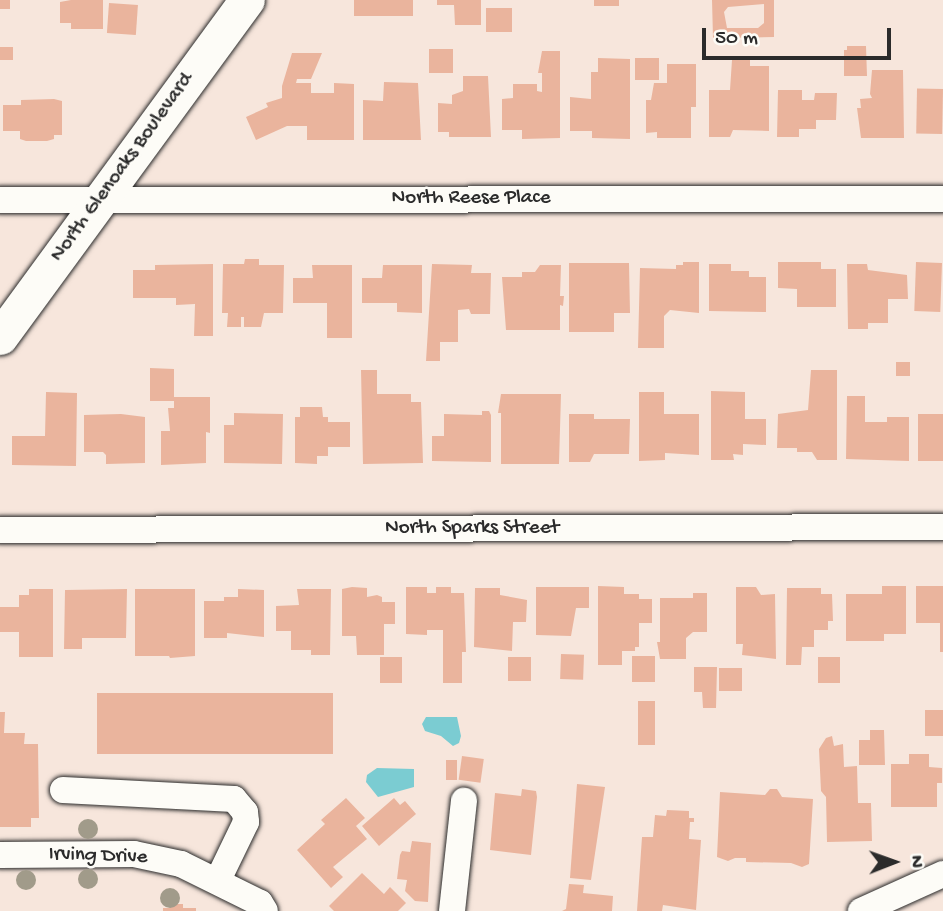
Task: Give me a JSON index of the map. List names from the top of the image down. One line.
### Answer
{"streets":{"main road":["North Glenoaks Boulevard"],"street":["North Reese Place","North Sparks Street","Irving Drive"]},"crossings":[["North Glenoaks Boulevard","North Reese Place"]],"scale_bar":"50 m","north":"right"}
